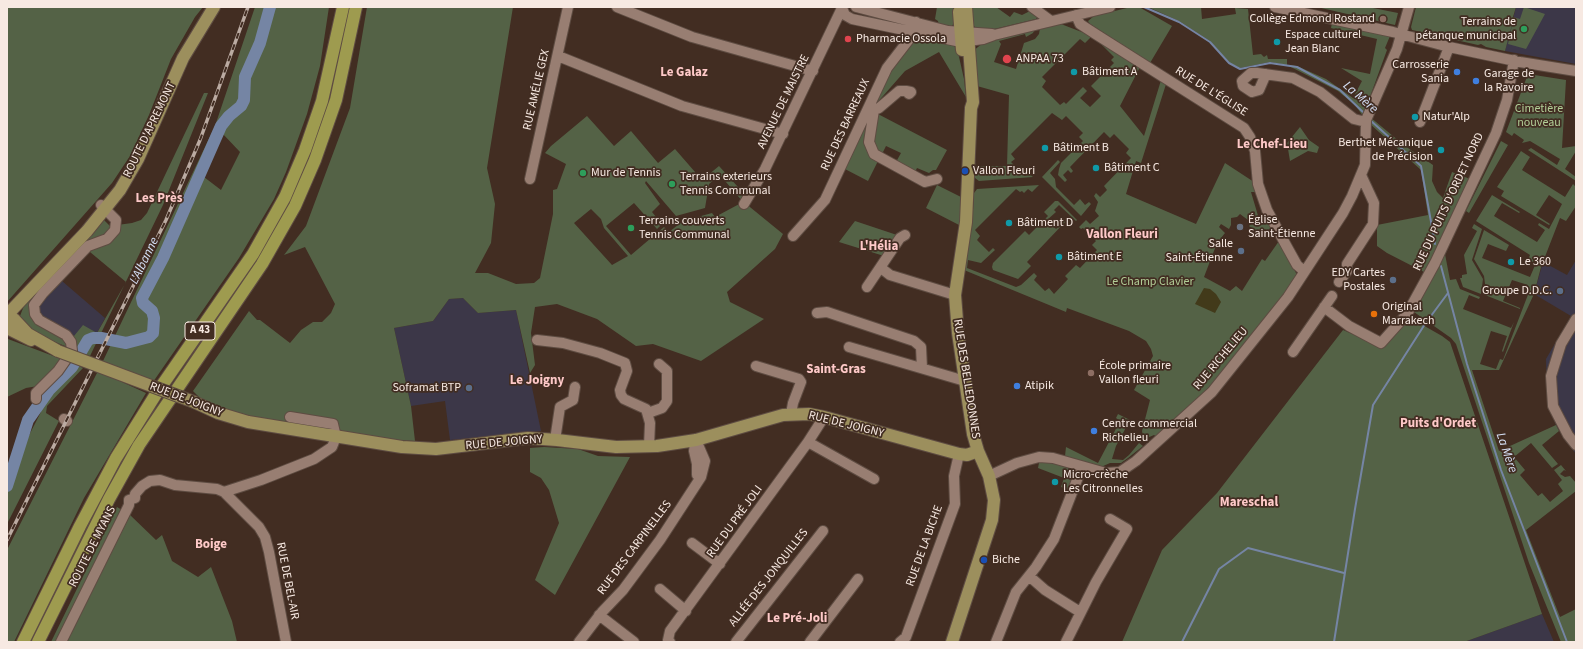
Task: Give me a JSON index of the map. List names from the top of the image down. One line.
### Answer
{"streets":{"highway":["A 43"],"main road":["ROUTE D'APREMONT","RUE DES BELLEDONNES","RUE DE JOIGNY"],"street":["RUE AMÉLIE GEX","RUE DE L'ÉGLISE","AVENUE DE MAISTRE","RUE DES BARREAUX","RUE DU PUITS D'ORDET NORD","RUE RICHELIEU","RUE DU PRÉ JOLI","RUE DE LA BICHE","ROUTE DE MYANS","RUE DES CARPINELLES","ALLÉE DES JONQUILLES","RUE DE BEL-AIR"]},"crossings":[["RUE DE L'ÉGLISE","RUE RICHELIEU"],["RUE RICHELIEU","RUE DES BELLEDONNES"],["RUE DES BELLEDONNES","RUE DE JOIGNY"],["RUE DE JOIGNY","RUE DU PRÉ JOLI"],["RUE DE JOIGNY","RUE DE LA BICHE"],["RUE DE JOIGNY","RUE DES CARPINELLES"],["ROUTE DE MYANS","RUE DE BEL-AIR"]],"districts":["Le Galaz","Le Chef-Lieu","Les Près","Vallon Fleuri","L'Hélia","Saint-Gras","Le Joigny","Puits d'Ordet","Mareschal","Boige","Le Pré-Joli"],"water":["La Mère","L'Albanne"],"parks":["Cimetière nouveau","Le Champ Clavier"],"places":["Collège Edmond Rostand","Terrains de pétanque municipal","Pharmacie Ossola","Espace culturel Jean Blanc","ANPAA 73","Bâtiment A","Carrosserie Sania","Garage de la Ravoire","Natur'Alp","Bâtiment B","Berthet Mécanique de Précision","Bâtiment C","Vallon Fleuri","Mur de Tennis","Terrains exterieurs Tennis Communal","Bâtiment D","Église Saint-Étienne","Terrains couverts Tennis Communal","Salle Saint-Étienne","Bâtiment E","Le 360","EDY Cartes Postales","Groupe D.D.C.","Original Marrakech","École primaire Vallon fleuri","Atipik","Soframat BTP","Centre commercial Richelieu","Micro-crèche Les Citronnelles","Biche"]}
